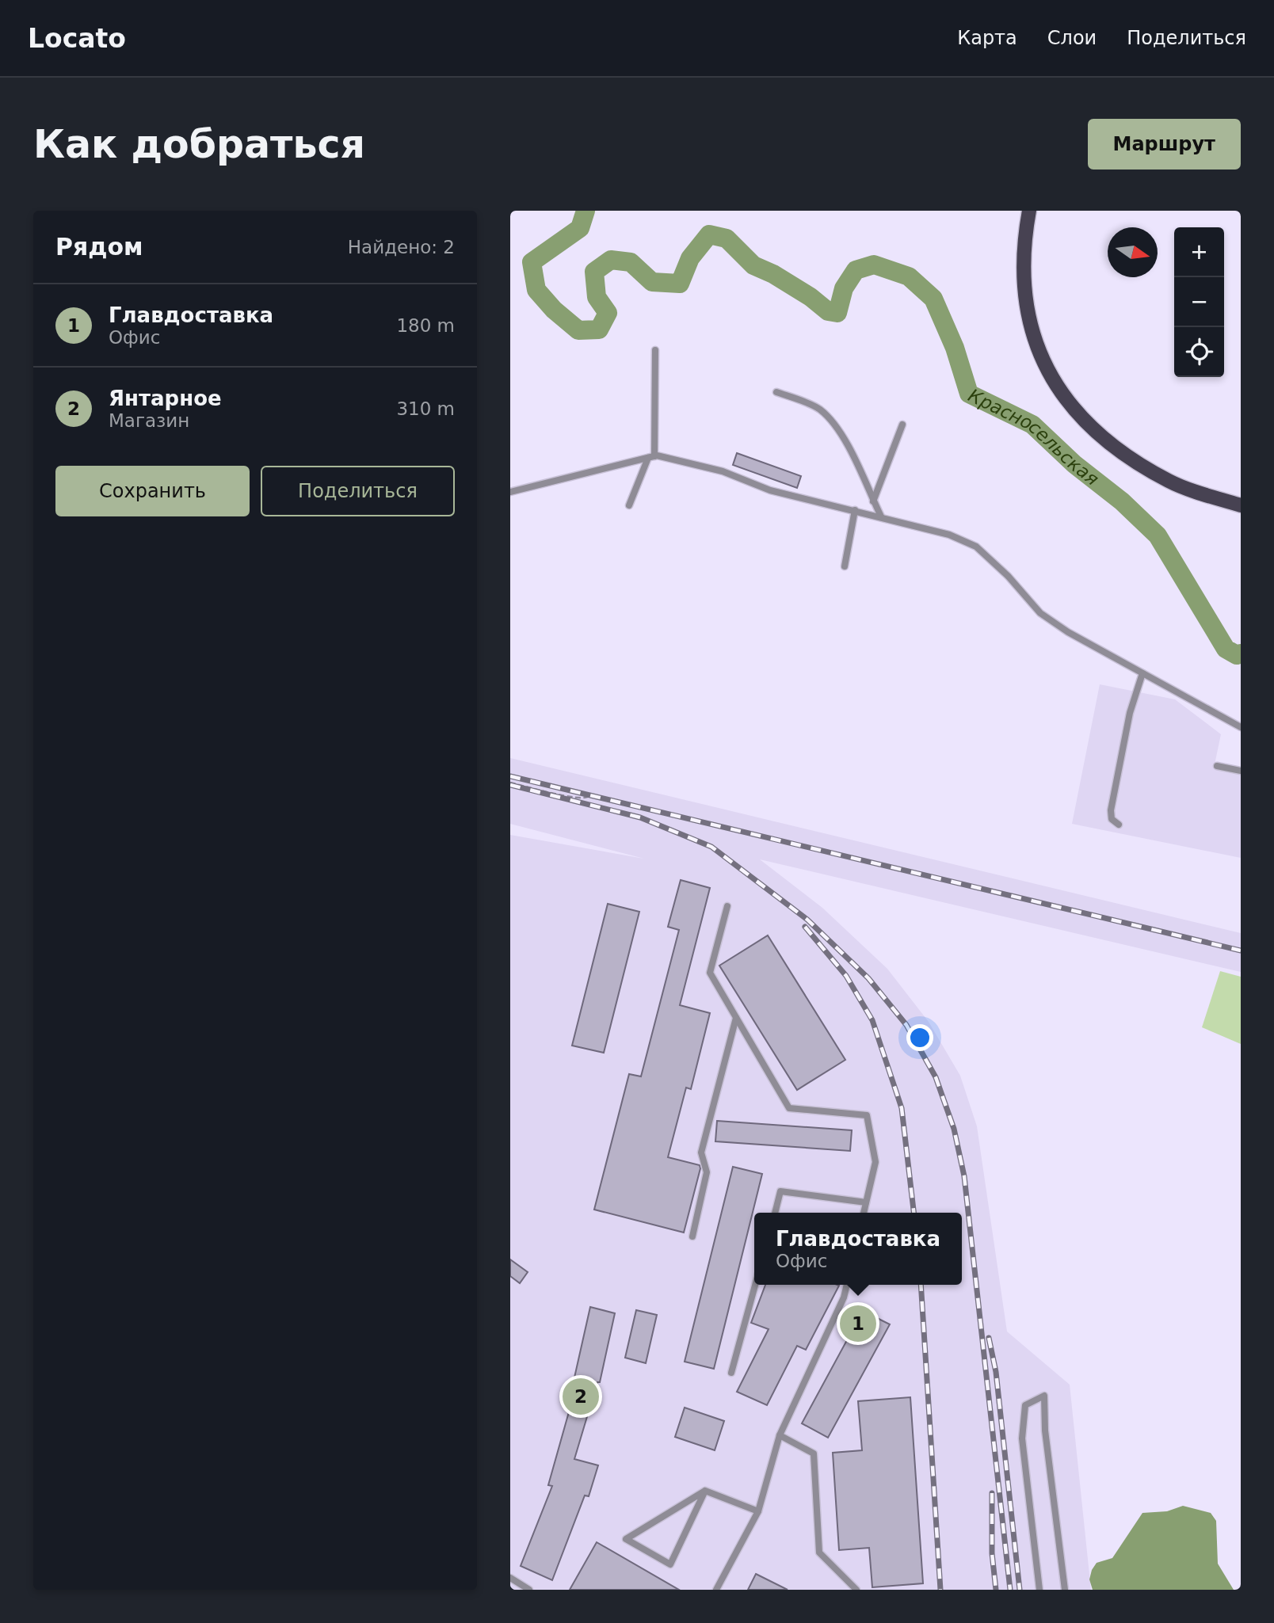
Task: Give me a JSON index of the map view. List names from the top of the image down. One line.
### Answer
{"water":["Красносельская"],"north":"right","page":{"header":"Locato","nav":["Карта","Слои","Поделиться"],"buttons":["Маршрут",["Сохранить","Поделиться"]],"title":"Как добраться","heading":["Рядом","Найдено: 2"],"map_buttons":["+","−"],"list":[{"mark":"1","name":"Главдоставка","note":"Офис","value":"180 m"},{"mark":"2","name":"Янтарное","note":"Магазин","value":"310 m"}],"popup":["Главдоставка","Офис"],"pins":["1","2"]}}
